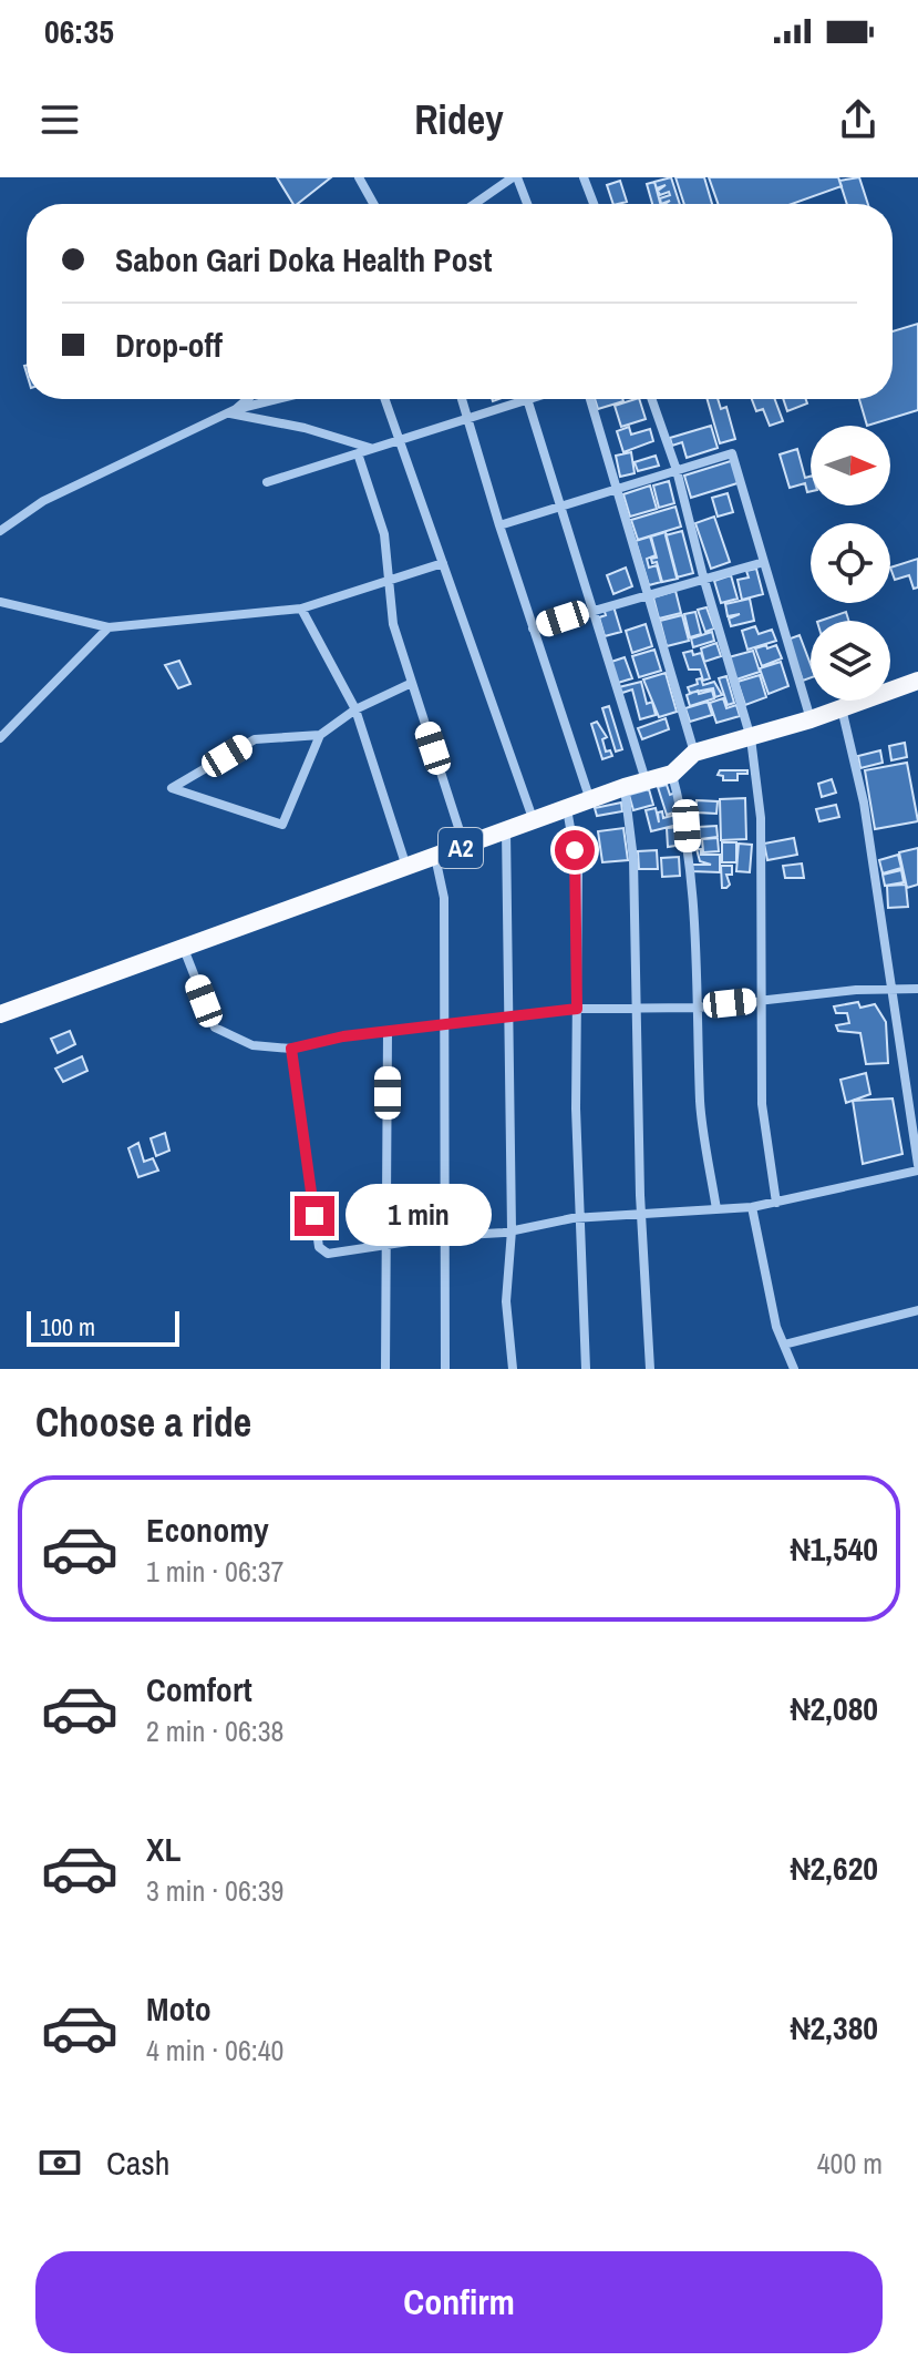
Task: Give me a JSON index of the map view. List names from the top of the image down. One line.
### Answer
{"streets":{"highway":["A2"]},"scale_bar":"100 m","north":"right","page":{"status":"06:35","header":"Ridey","banner":["Sabon Gari Doka Health Post","Drop-off"],"bubble":"1 min","scale":"100 m","heading":"Choose a ride","list":[{"name":"Economy","note":"1 min · 06:37","value":"₦1,540"},{"name":"Comfort","note":"2 min · 06:38","value":"₦2,080"},{"name":"XL","note":"3 min · 06:39","value":"₦2,620"},{"name":"Moto","note":"4 min · 06:40","value":"₦2,380"}],"pay":["Cash","400 m"],"buttons":"Confirm"}}
